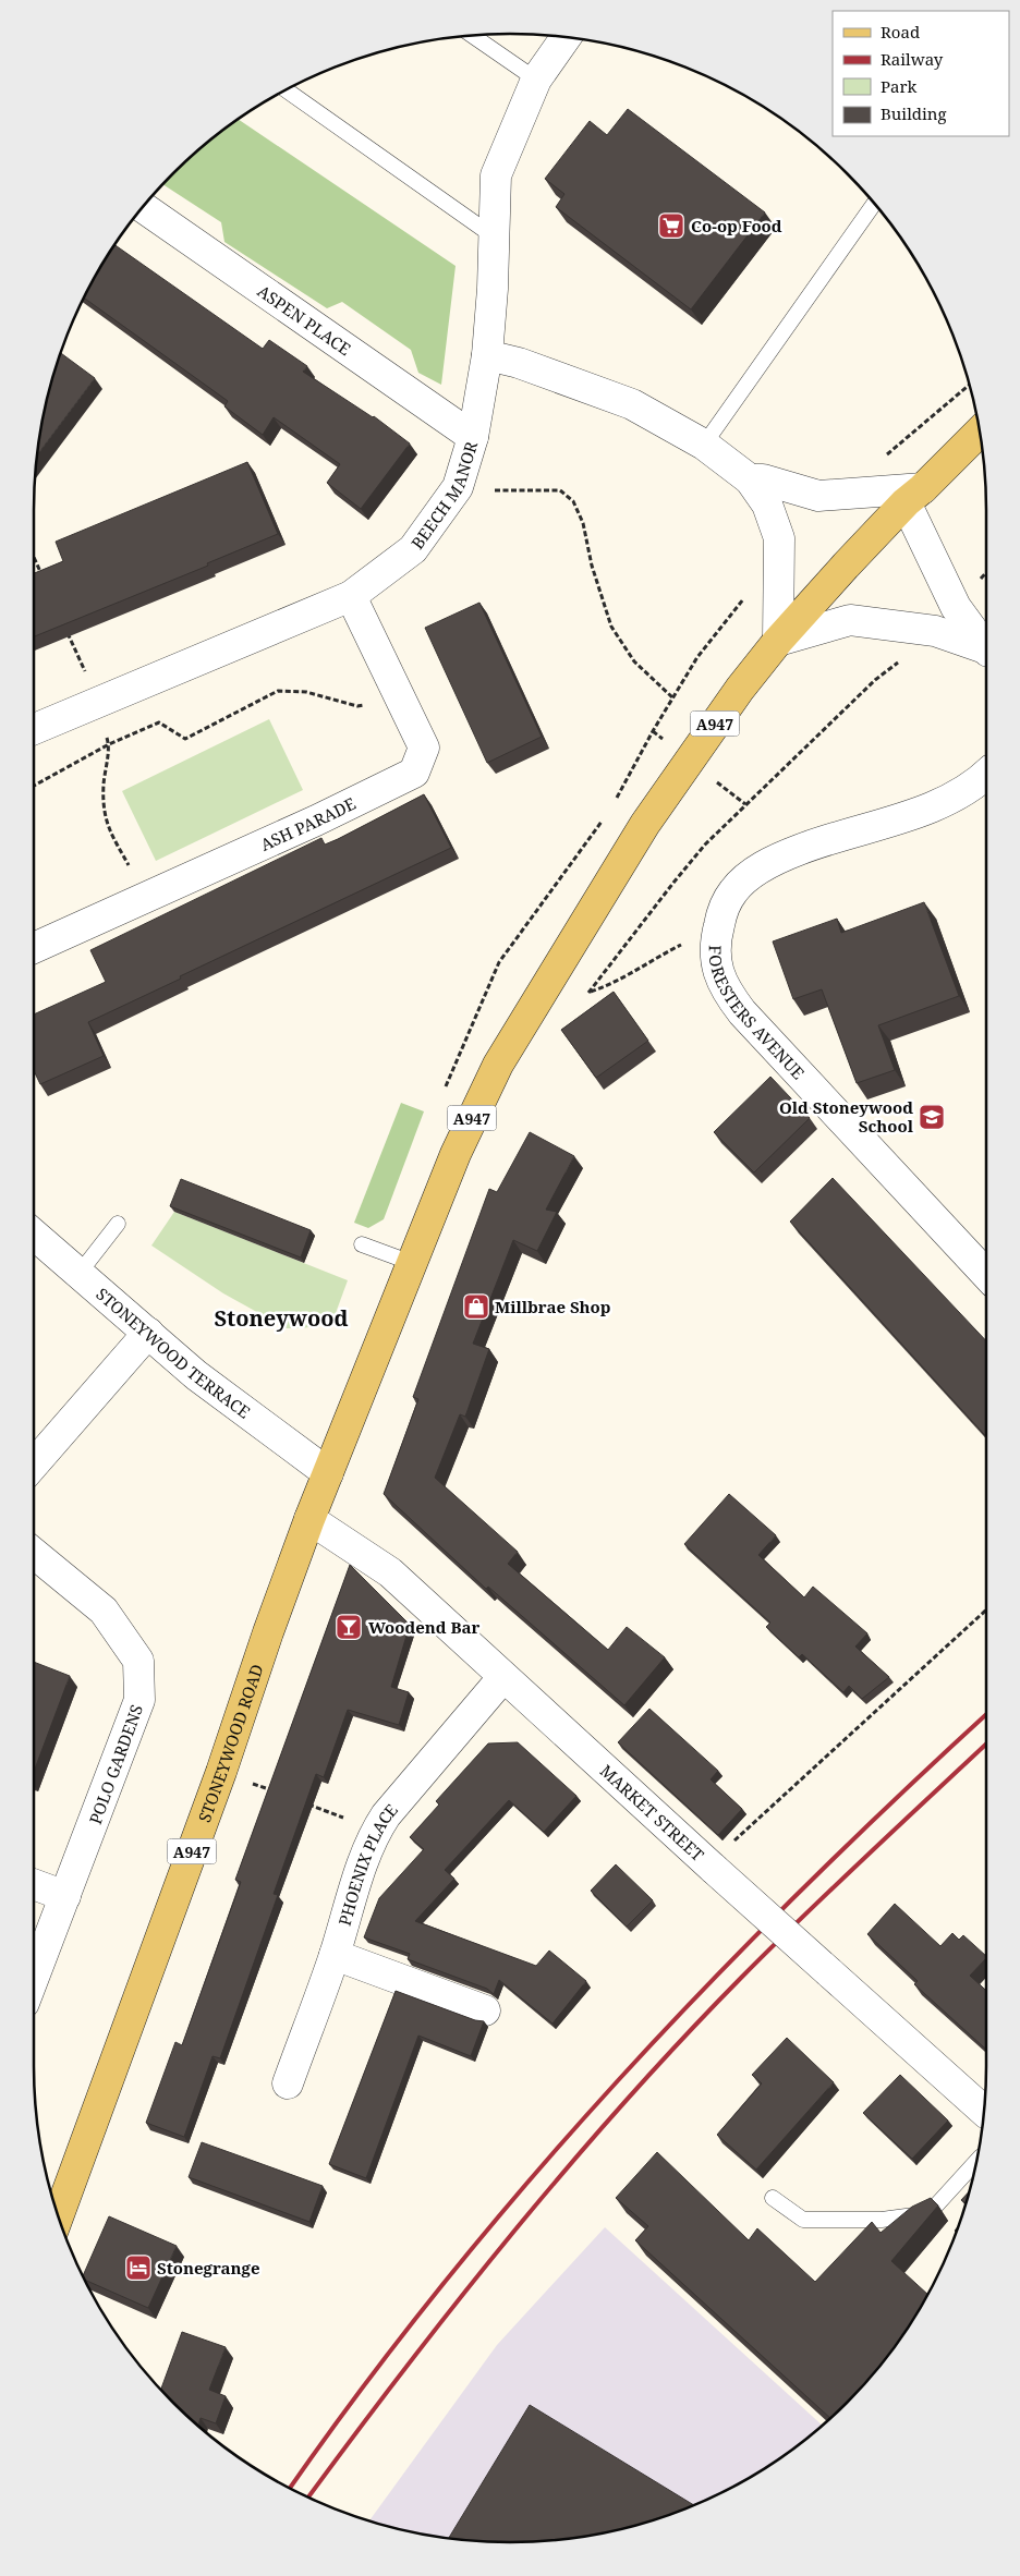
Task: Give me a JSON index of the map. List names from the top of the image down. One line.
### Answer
{"streets":{"main road":["A947","STONEYWOOD ROAD"],"street":["ASPEN PLACE","BEECH MANOR","ASH PARADE","FORESTERS AVENUE","STONEYWOOD TERRACE","POLO GARDENS","MARKET STREET","PHOENIX PLACE"]},"crossings":[["ASPEN PLACE","BEECH MANOR"],["BEECH MANOR","ASH PARADE"],["A947","STONEYWOOD TERRACE"],["A947","STONEYWOOD ROAD"],["STONEYWOOD TERRACE","STONEYWOOD ROAD"],["STONEYWOOD ROAD","MARKET STREET"],["MARKET STREET","PHOENIX PLACE"]],"districts":["Stoneywood"],"places":{"supermarket":["Co-op Food"],"school or university":["Old Stoneywood School"],"shop":["Millbrae Shop"],"bar":["Woodend Bar"],"hotel":["Stonegrange"]},"legend":["Road","Railway","Park","Building"]}
